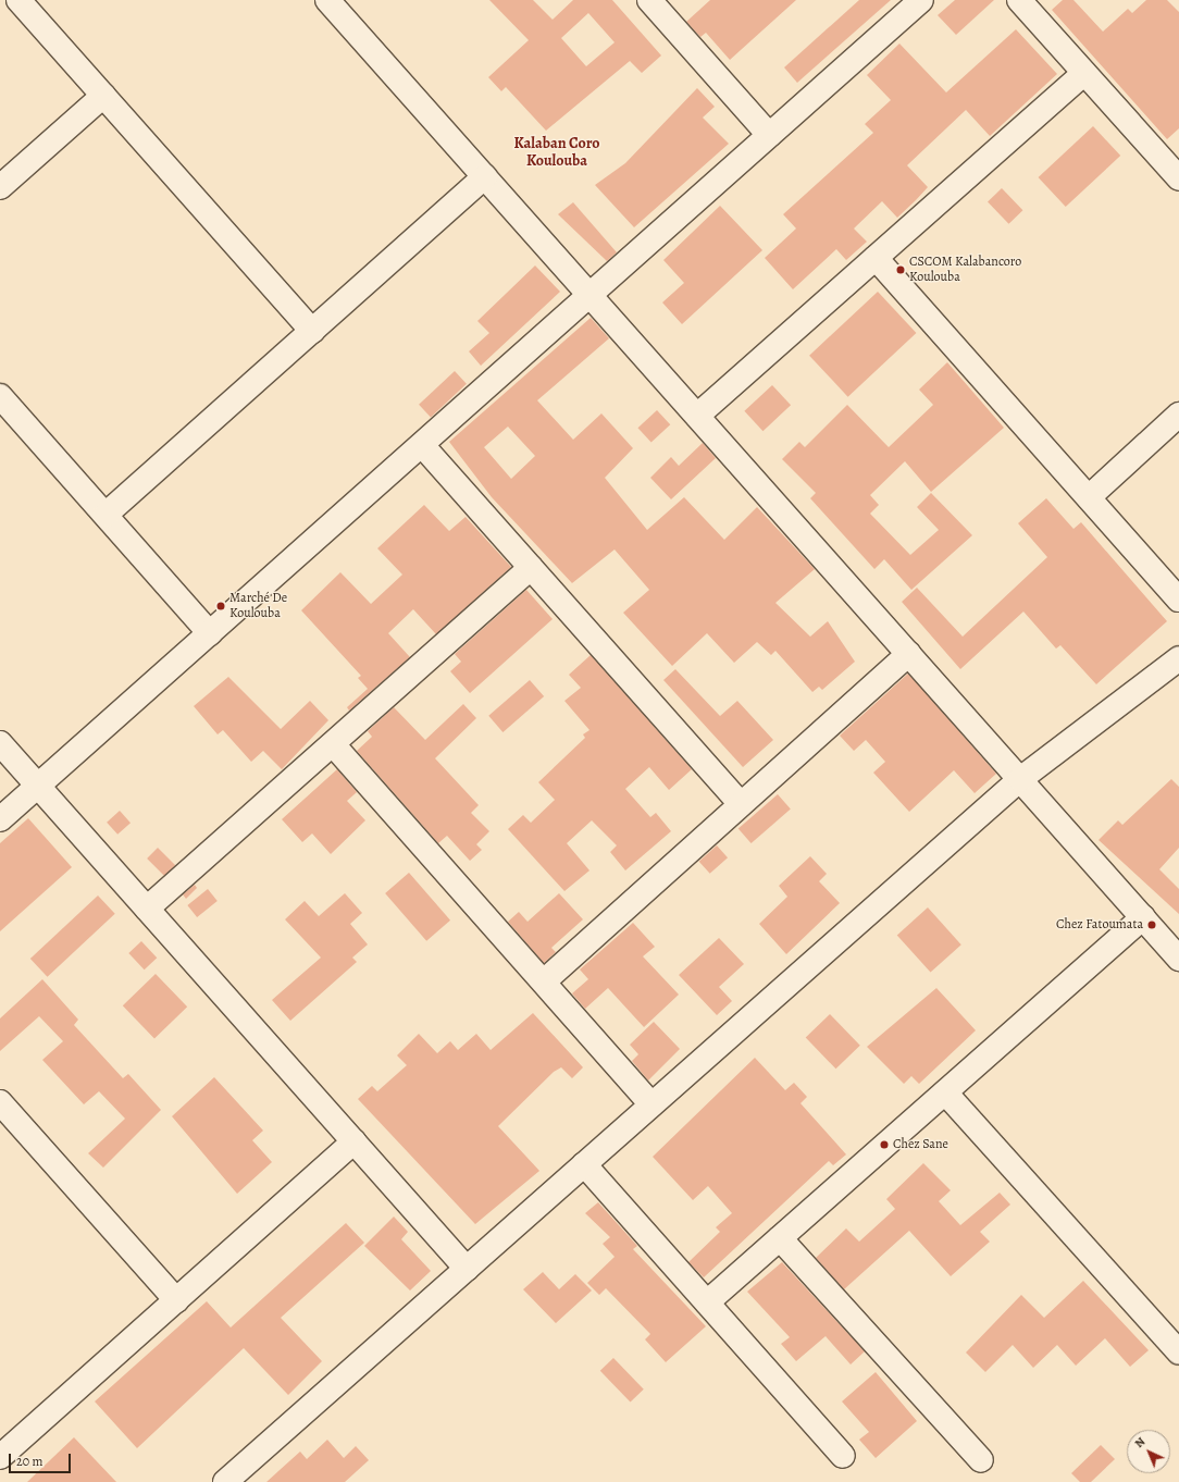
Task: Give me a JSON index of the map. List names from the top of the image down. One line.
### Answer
{"districts":["Kalaban Coro Koulouba"],"places":["CSCOM Kalabancoro Koulouba","Marché De Koulouba","Chez Fatoumata","Chez Sane"],"scale_bar":"20 m","north":"top left"}
